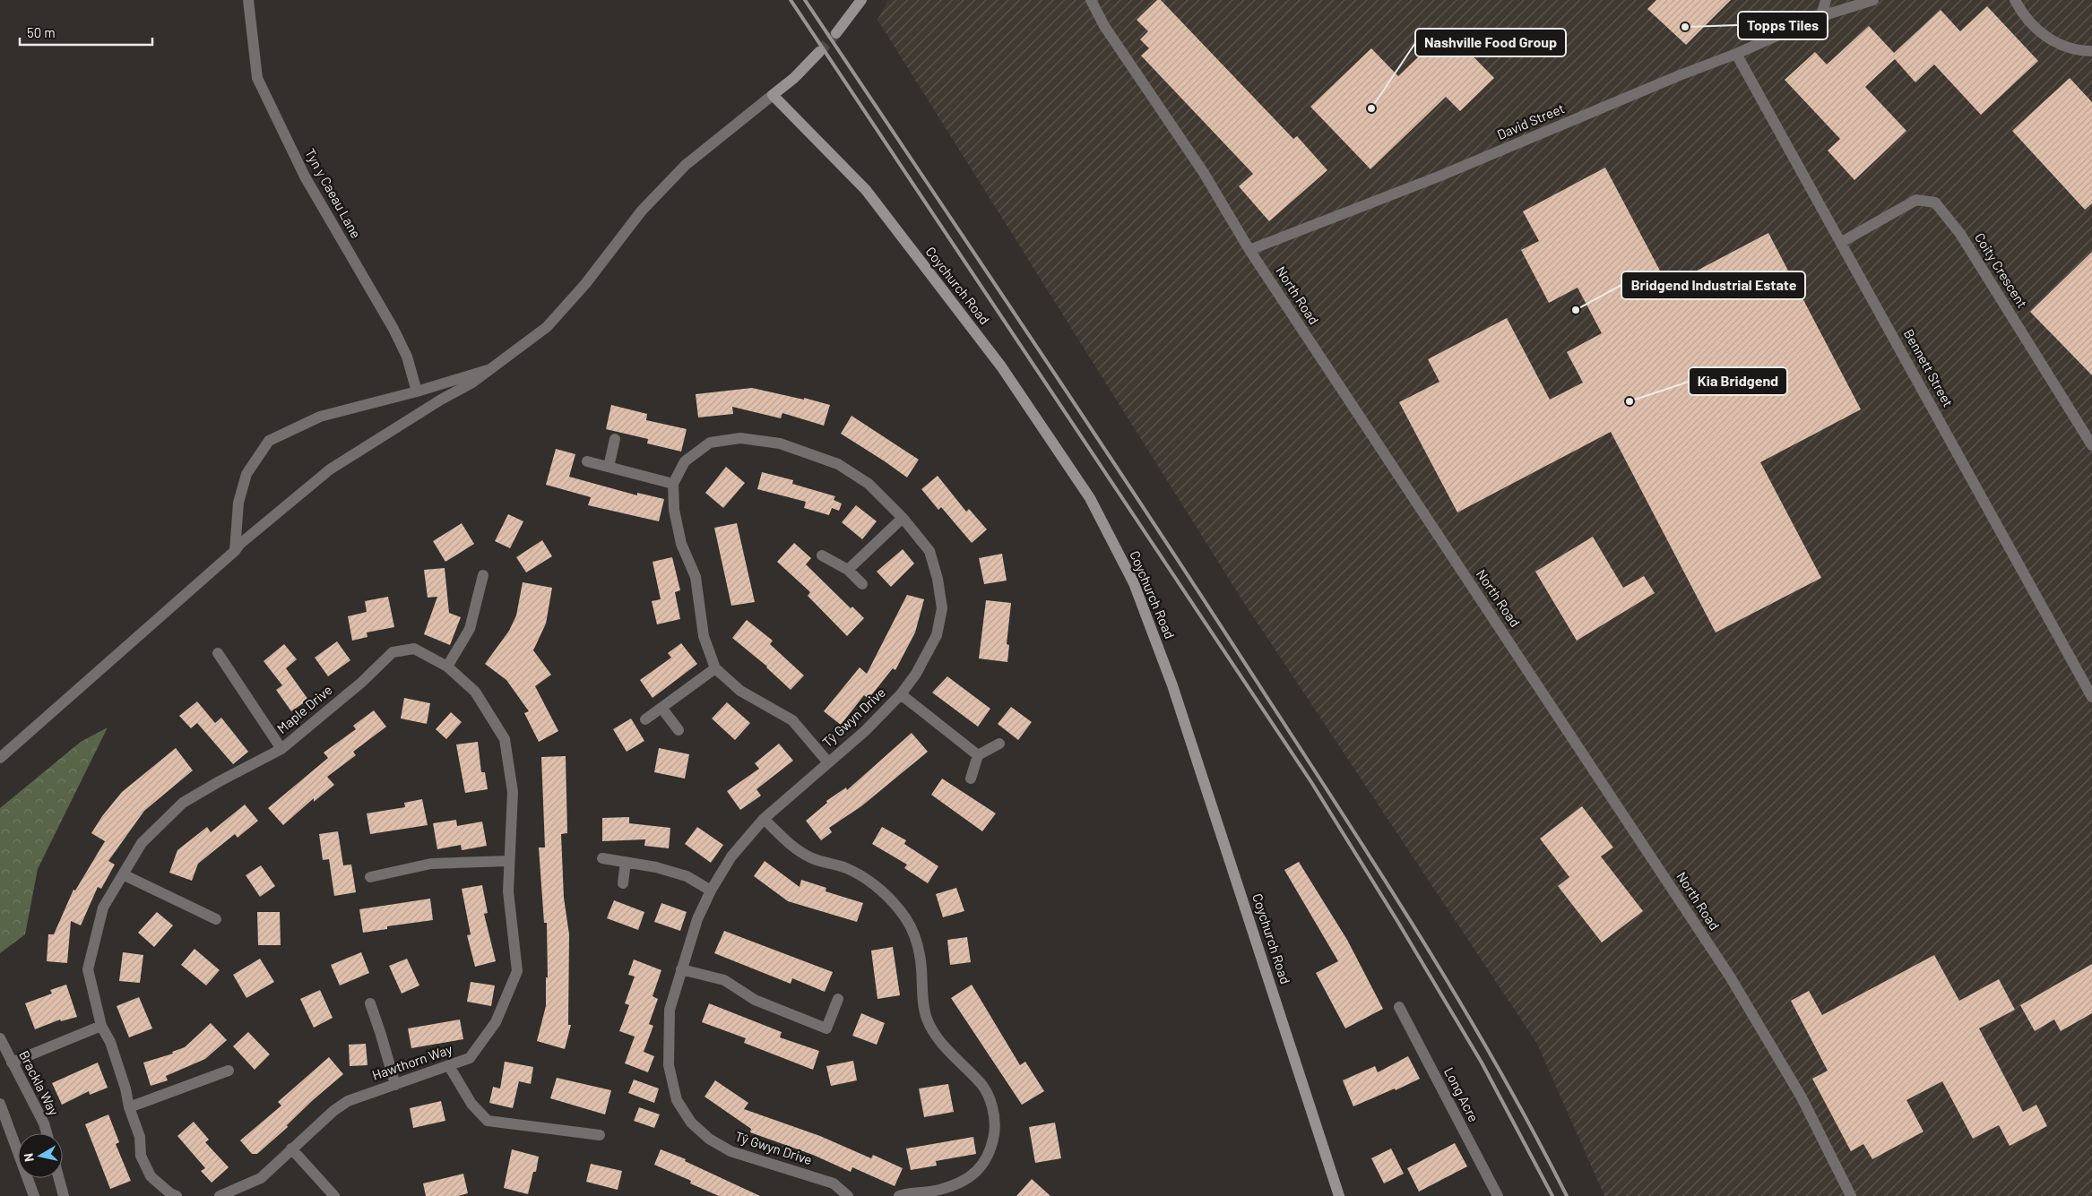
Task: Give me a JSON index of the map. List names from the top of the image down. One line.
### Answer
{"streets":{"main road":["Coychurch Road"],"street":["David Street","Tyn y Caeau Lane","Coity Crescent","North Road","Bennett Street","Maple Drive","Tŷ Gwyn Drive","Hawthorn Way","Brackla Way","Long Acre"]},"crossings":[["David Street","North Road"],["David Street","Bennett Street"],["Coity Crescent","Bennett Street"],["Maple Drive","Hawthorn Way"]],"places":["Topps Tiles","Nashville Food Group","Bridgend Industrial Estate","Kia Bridgend"],"scale_bar":"50 m","north":"left"}
